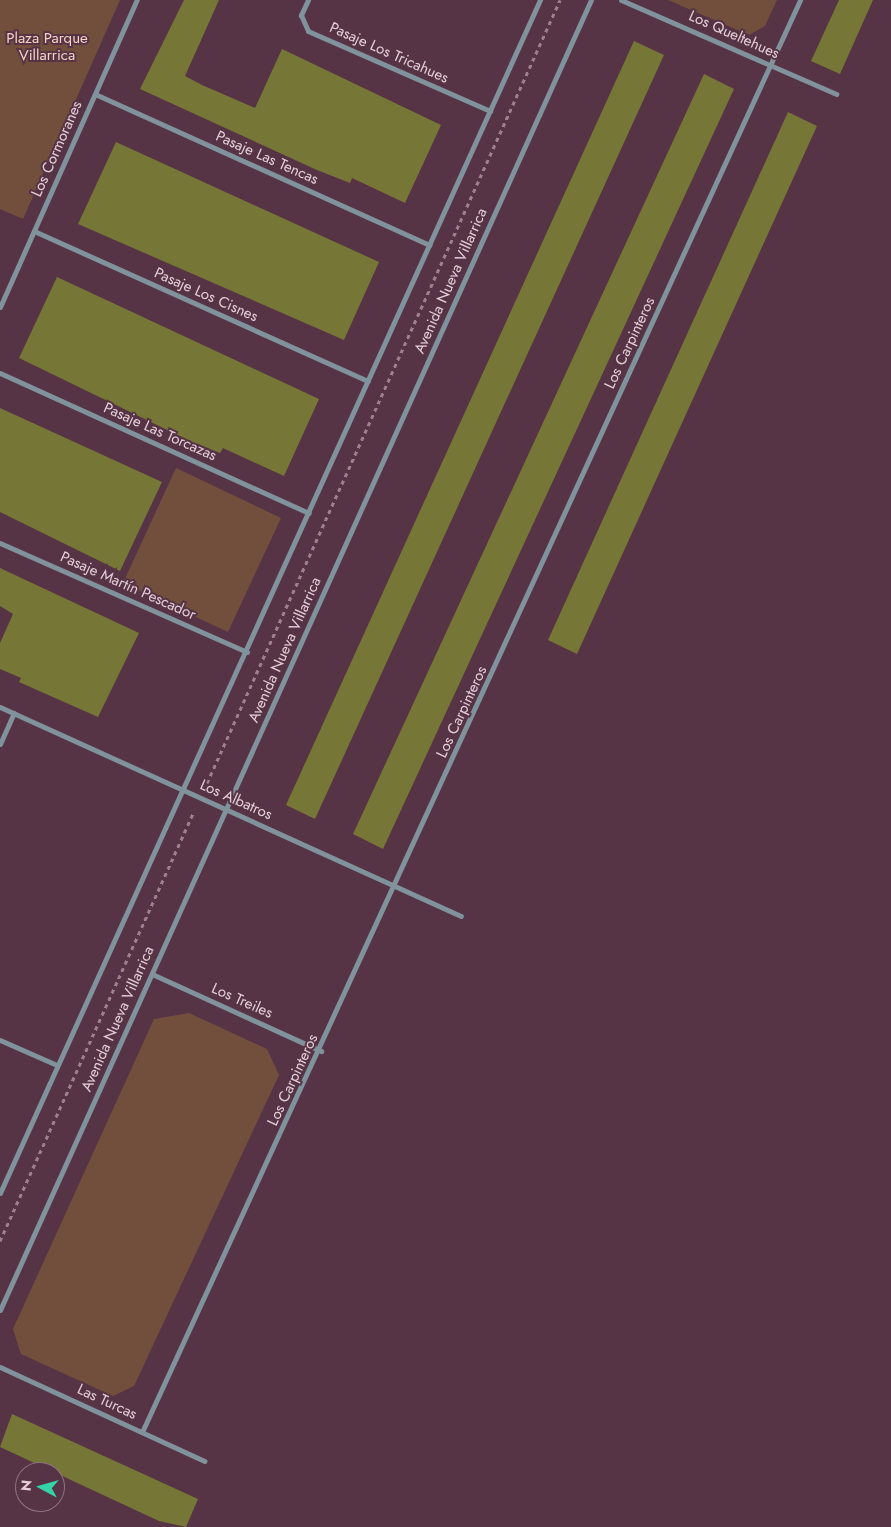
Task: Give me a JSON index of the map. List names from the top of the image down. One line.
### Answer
{"streets":{"street":["Los Queltehues","Pasaje Los Tricahues","Los Cormoranes","Pasaje Las Tencas","Avenida Nueva Villarrica","Pasaje Los Cisnes","Los Carpinteros","Pasaje Las Torcazas","Pasaje Martín Pescador","Los Albatros","Los Treiles","Las Turcas"]},"crossings":[["Los Queltehues","Los Carpinteros"],["Los Cormoranes","Pasaje Las Tencas"],["Los Cormoranes","Pasaje Los Cisnes"],["Avenida Nueva Villarrica","Los Albatros"],["Avenida Nueva Villarrica","Los Treiles"],["Los Carpinteros","Los Albatros"],["Los Carpinteros","Los Treiles"],["Los Carpinteros","Las Turcas"]],"parks":["Plaza Parque Villarrica"],"north":"left"}
